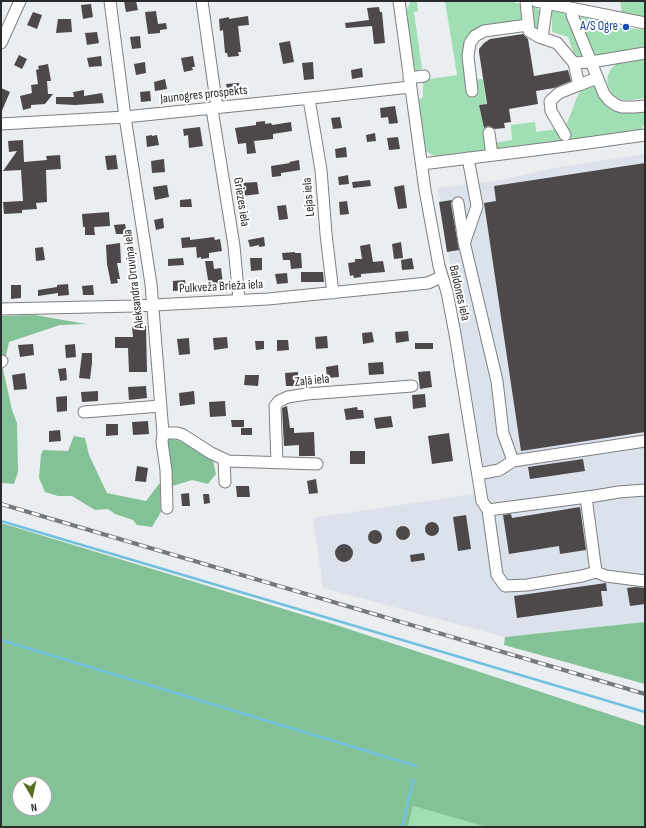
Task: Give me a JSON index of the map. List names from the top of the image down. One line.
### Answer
{"streets":{"street":["Jaunogres prospekts","Lejas iela","Griezes iela","Aleksandra Druviņa iela","Pulkveža Brieža iela","Baldones iela","Zaļā iela"]},"crossings":[["Jaunogres prospekts","Lejas iela"],["Jaunogres prospekts","Griezes iela"],["Jaunogres prospekts","Aleksandra Druviņa iela"],["Jaunogres prospekts","Baldones iela"],["Lejas iela","Pulkveža Brieža iela"],["Griezes iela","Pulkveža Brieža iela"],["Aleksandra Druviņa iela","Pulkveža Brieža iela"],["Pulkveža Brieža iela","Baldones iela"]],"places":["A/S Ogre"],"north":"bottom"}
